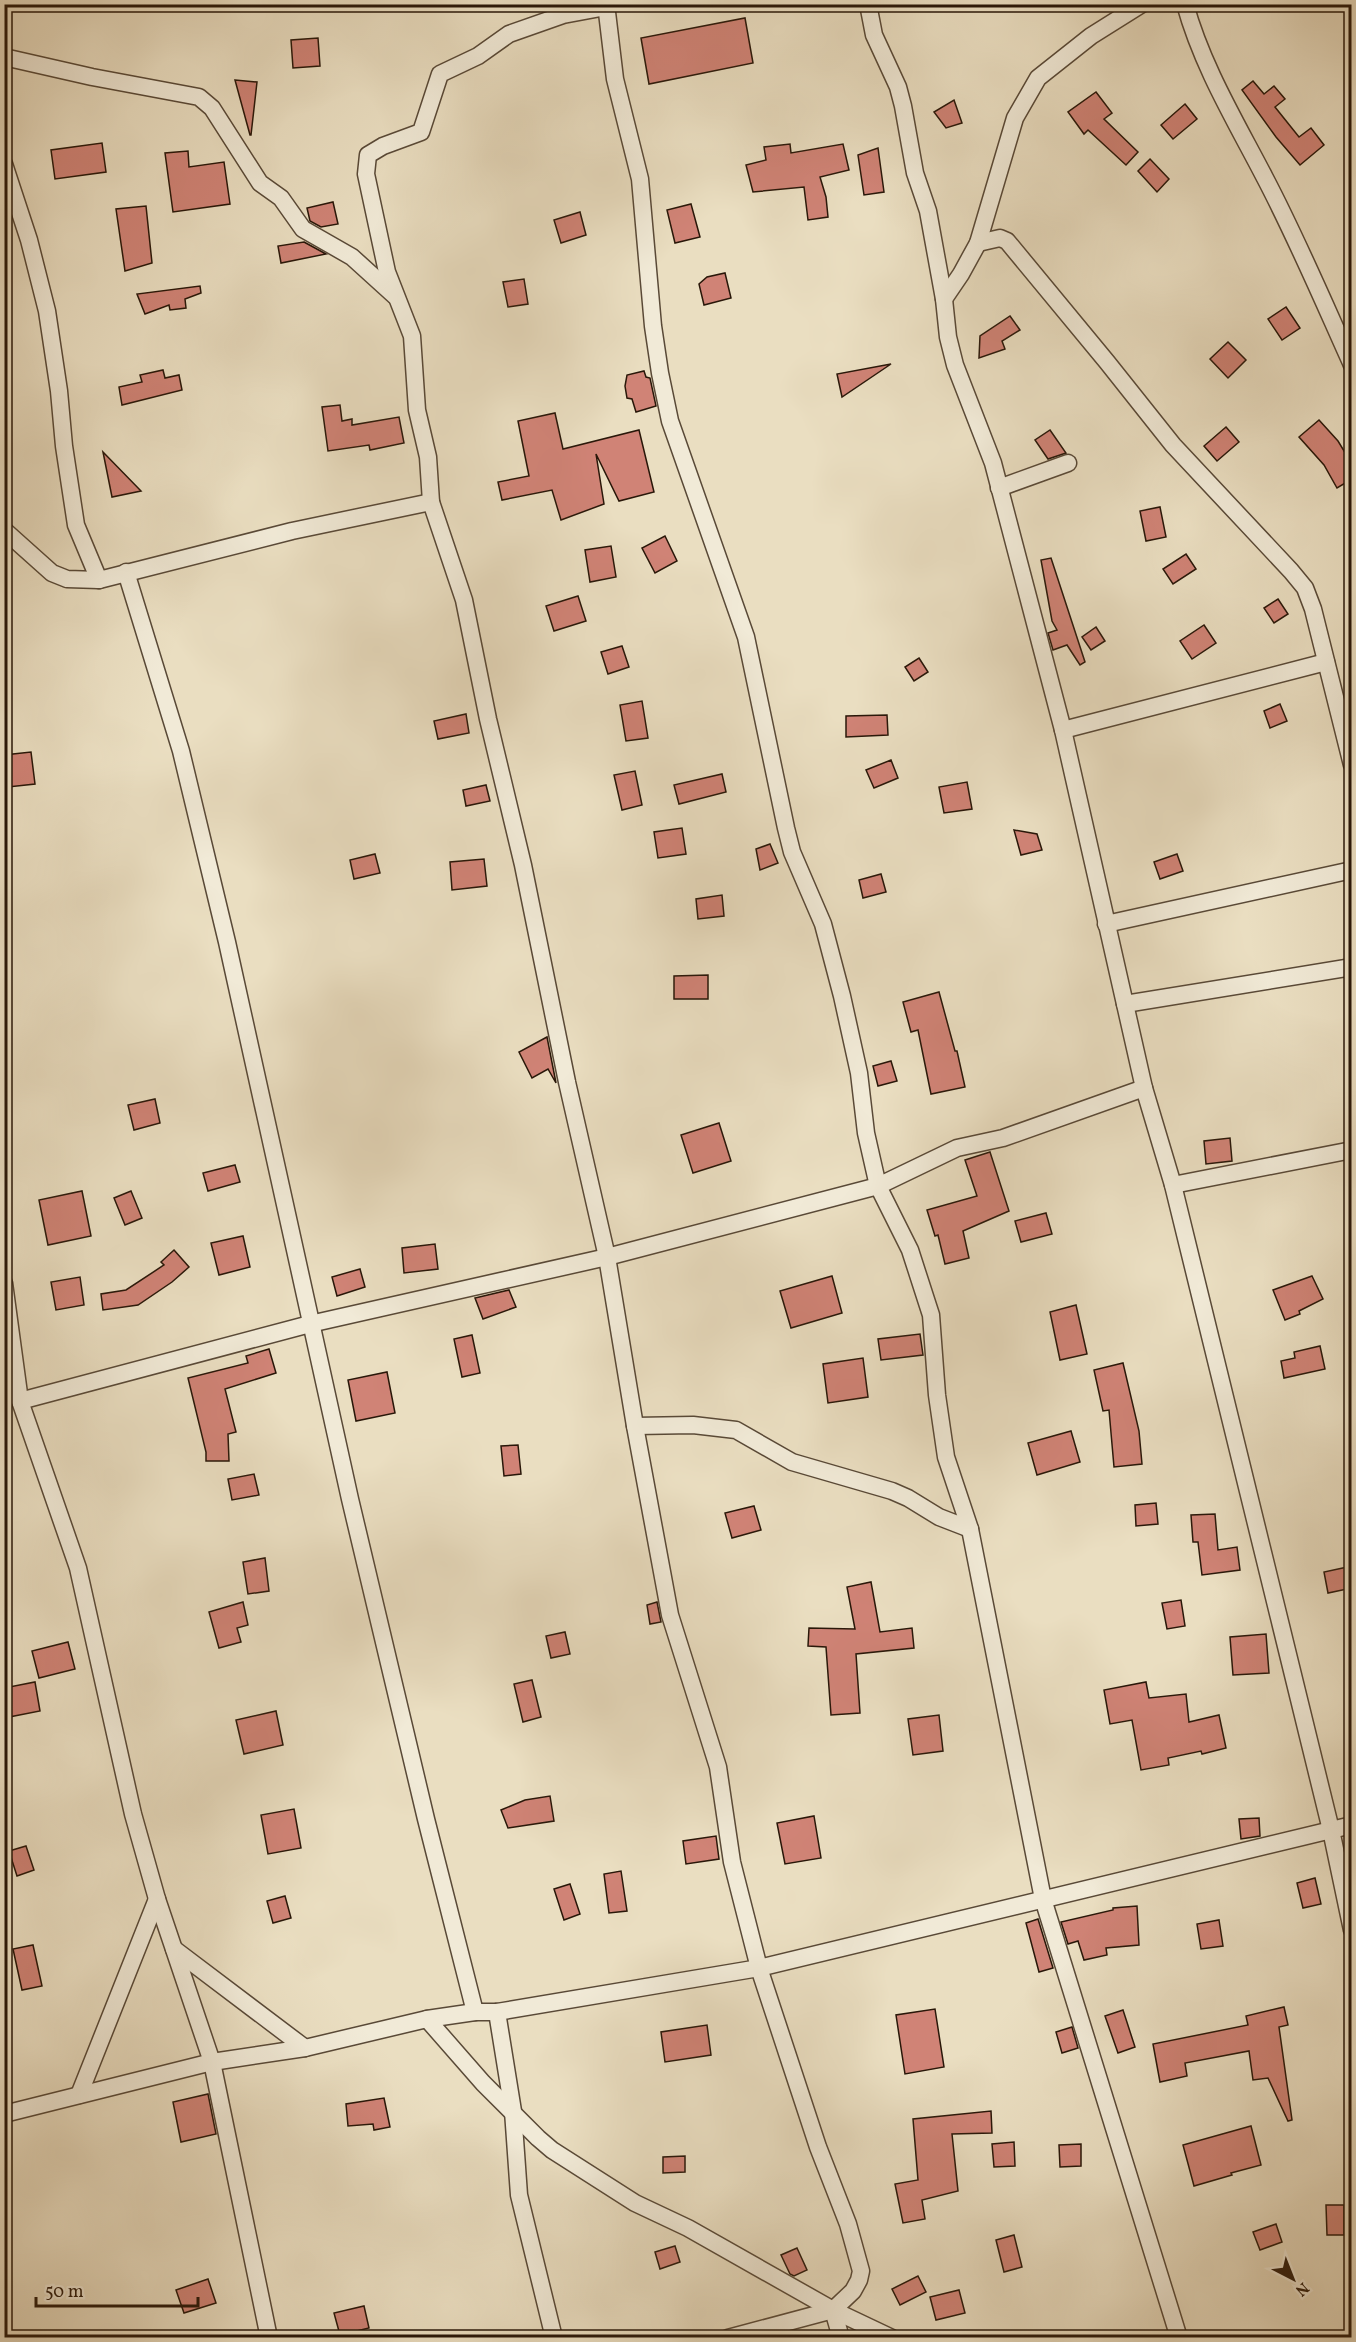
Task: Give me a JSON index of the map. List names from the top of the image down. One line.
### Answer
{"scale_bar":"50 m","north":"bottom right"}
